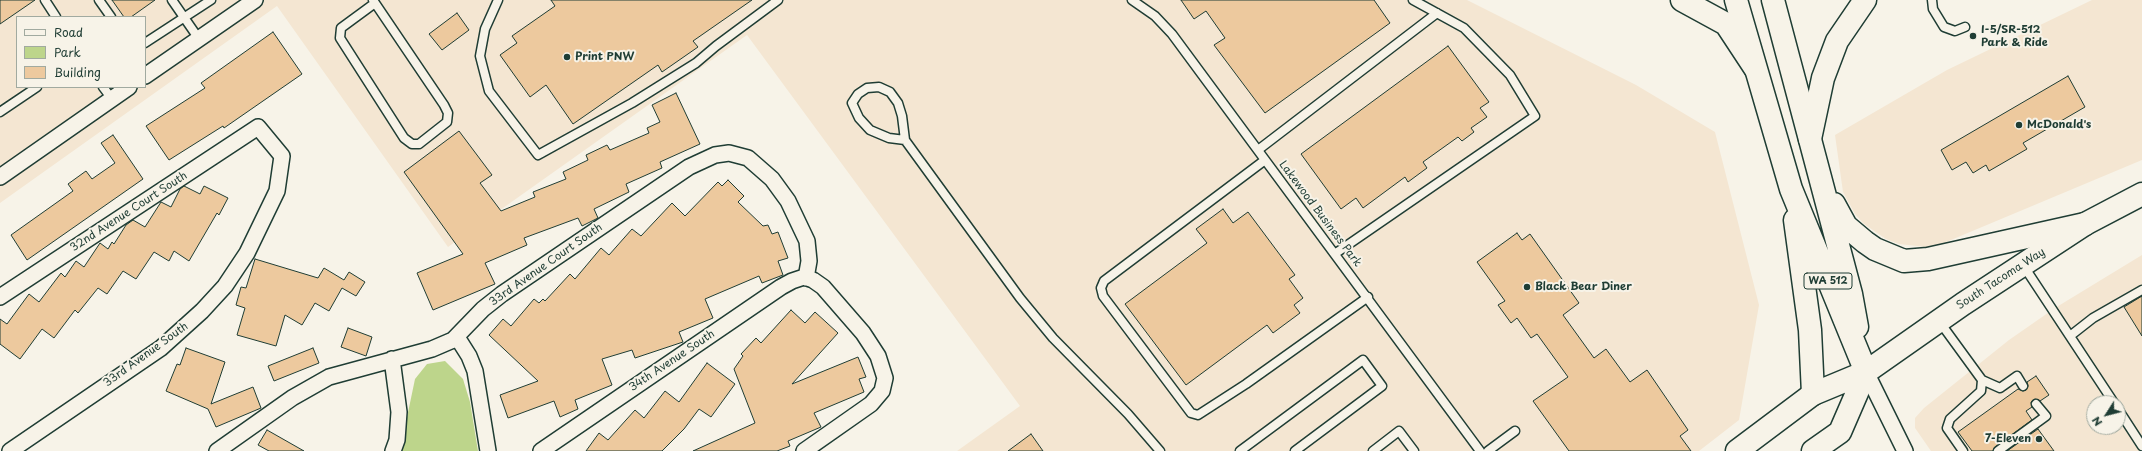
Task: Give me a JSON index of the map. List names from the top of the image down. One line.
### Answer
{"streets":{"main road":["South Tacoma Way","WA 512"],"street":["32nd Avenue Court South","33rd Avenue Court South","33rd Avenue South","34th Avenue South"],"lane":["Lakewood Business Park"]},"crossings":[["32nd Avenue Court South","33rd Avenue South"],["33rd Avenue Court South","34th Avenue South"],["South Tacoma Way","WA 512"]],"places":["I-5/SR-512 Park & Ride","Print PNW","McDonald's","Black Bear Diner","7-Eleven"],"legend":["Road","Park","Building"],"north":"bottom left"}
